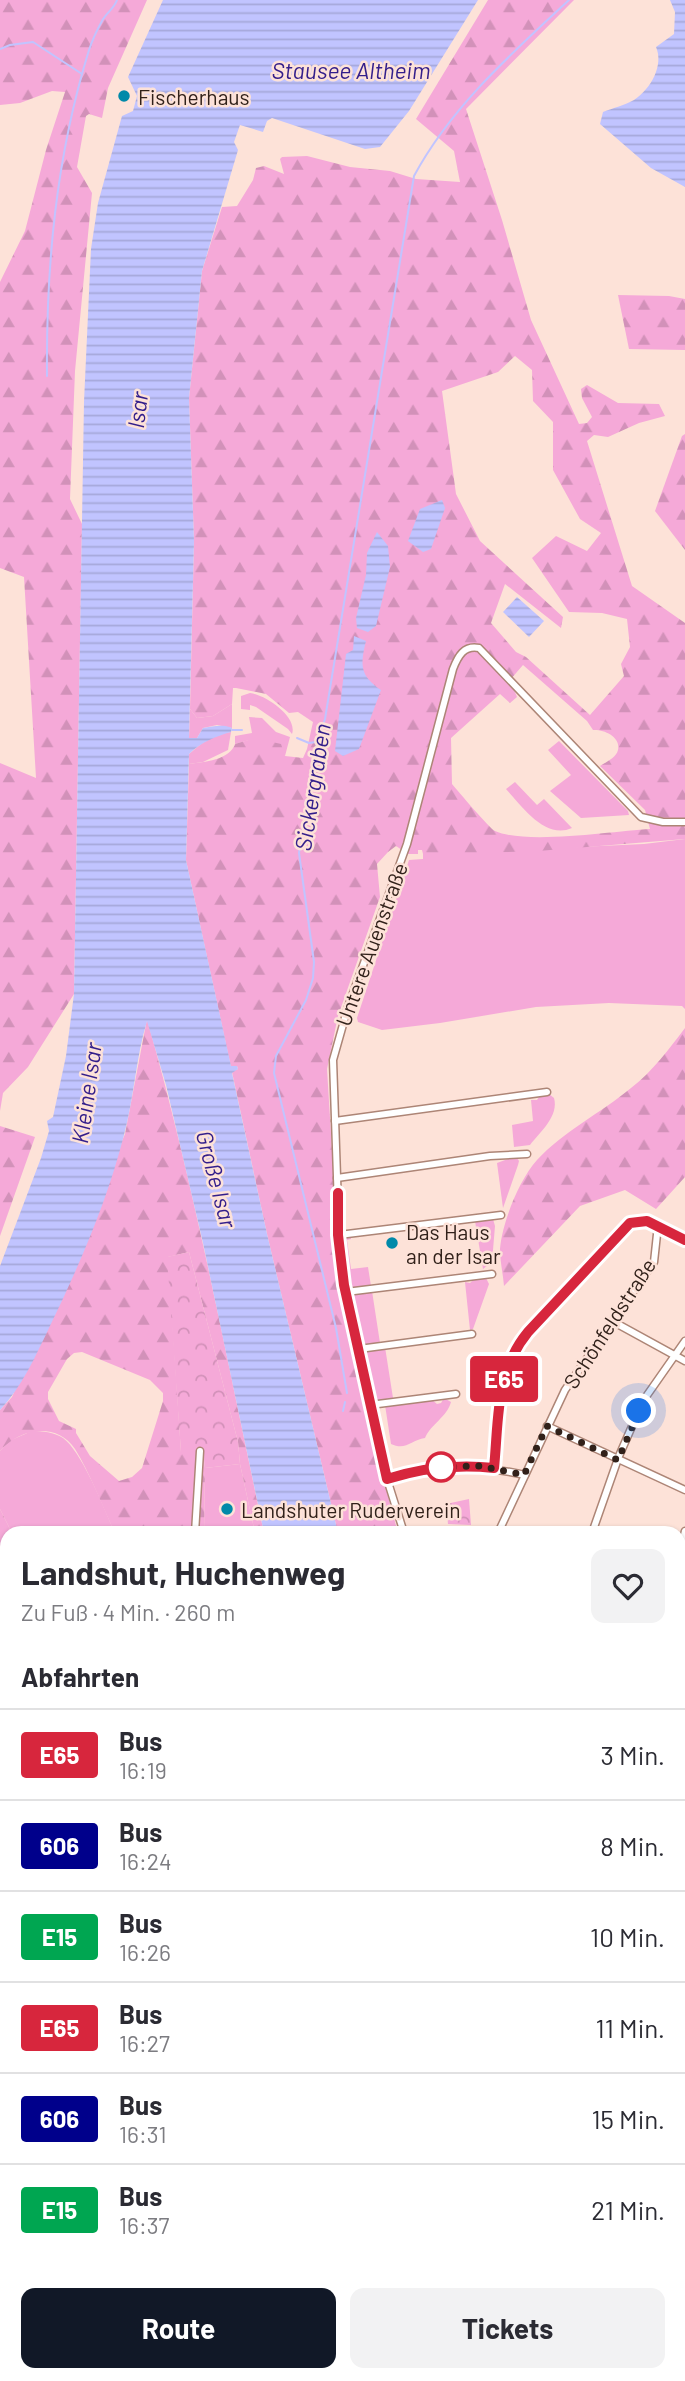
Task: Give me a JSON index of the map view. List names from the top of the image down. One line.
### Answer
{"streets":{"street":["Untere Auenstraße","Schönfeldstraße"]},"water":["Stausee Altheim","Isar","Sickergraben","Kleine Isar","Große Isar"],"places":["Fischerhaus","Das Haus an der Isar","Landshuter Ruderverein"],"lines":["bus line E65"],"page":{"on_map":"E65","heading":[["Landshut, Huchenweg","Zu Fuß · 4 Min. · 260 m"],"Abfahrten"],"list":[{"mark":"E65","name":"Bus","note":"16:19","value":"3 Min."},{"mark":"606","name":"Bus","note":"16:24","value":"8 Min."},{"mark":"E15","name":"Bus","note":"16:26","value":"10 Min."},{"mark":"E65","name":"Bus","note":"16:27","value":"11 Min."},{"mark":"606","name":"Bus","note":"16:31","value":"15 Min."},{"mark":"E15","name":"Bus","note":"16:37","value":"21 Min."}],"buttons":["Route","Tickets"]}}
